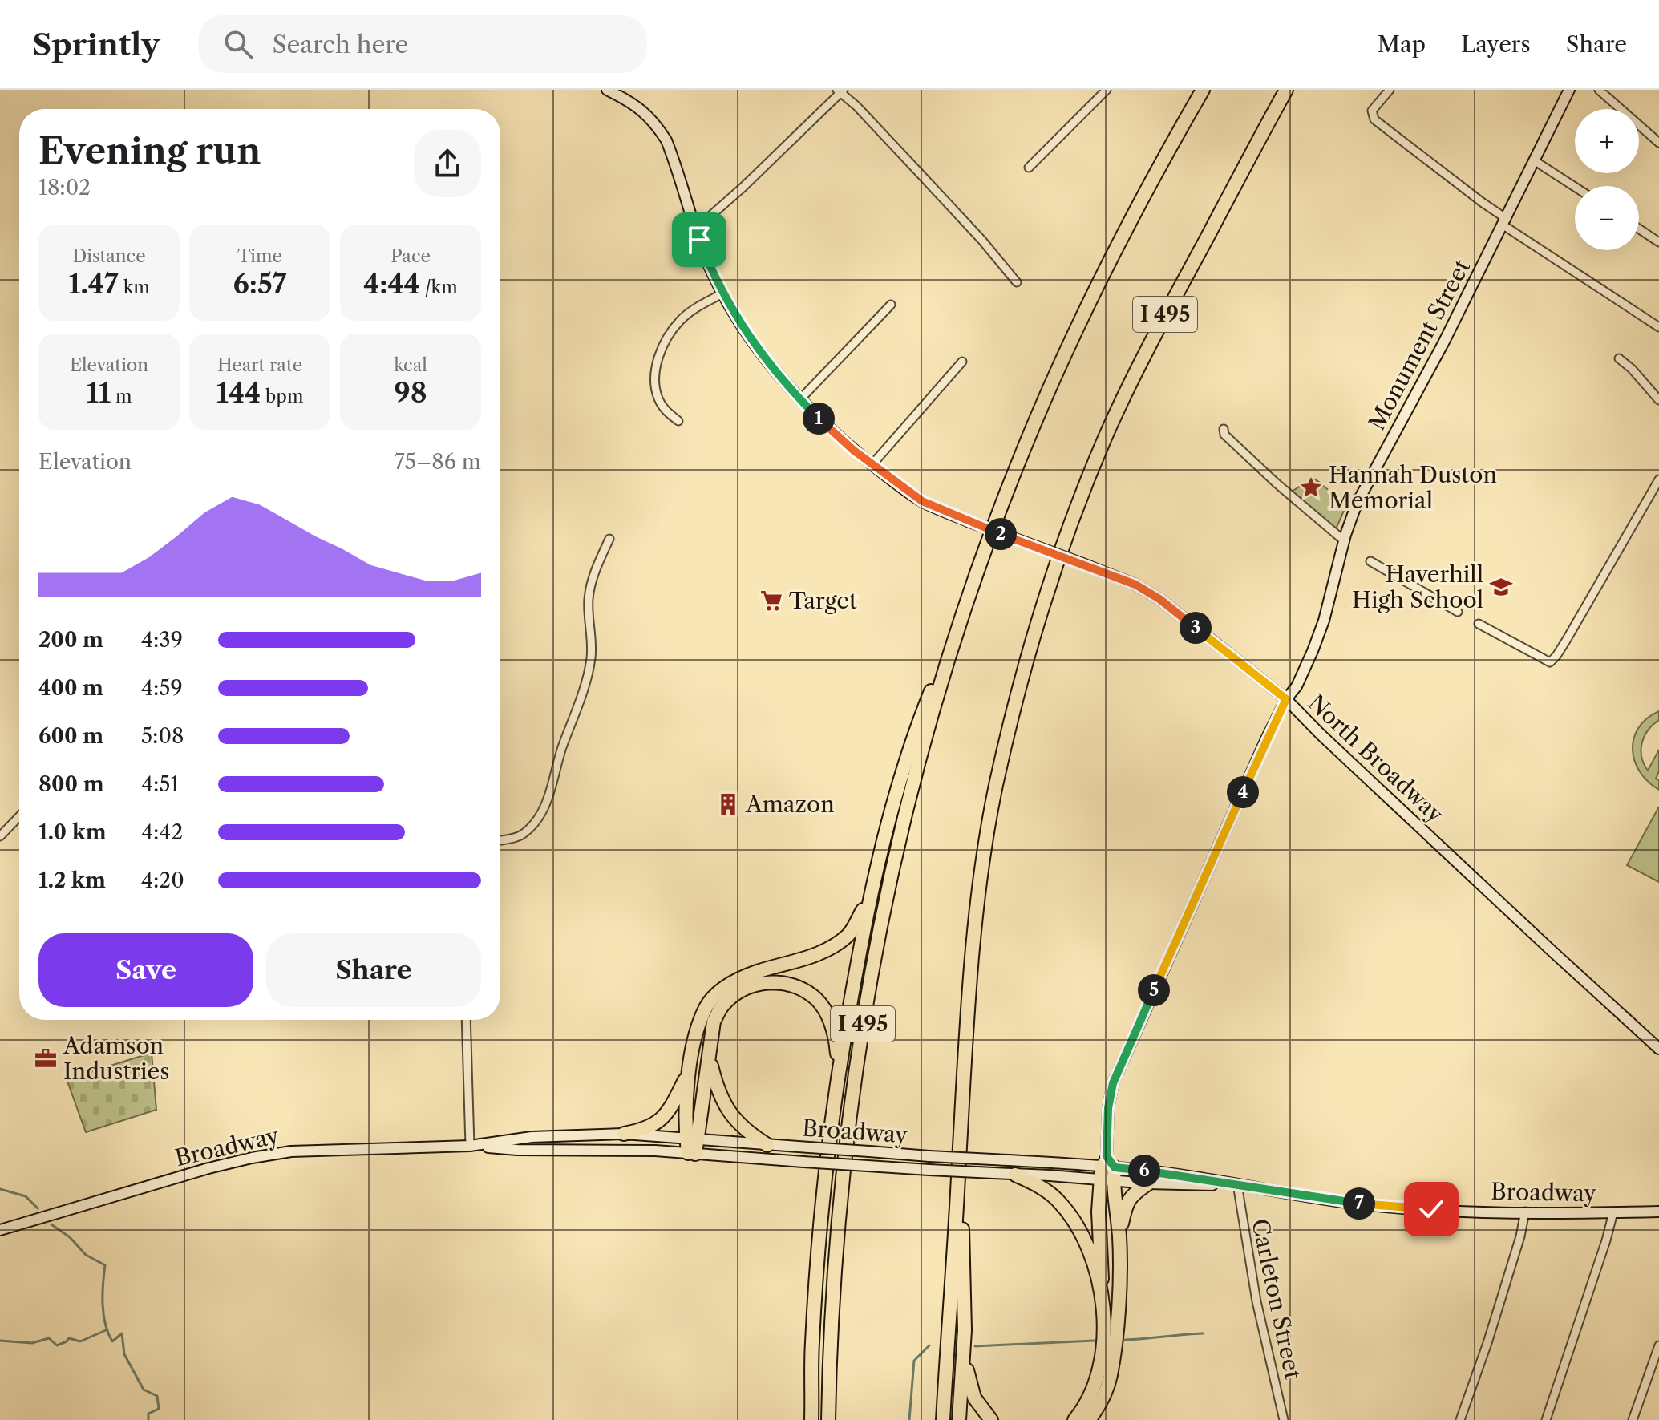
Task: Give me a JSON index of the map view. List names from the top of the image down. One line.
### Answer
{"streets":{"highway":["I 495"],"main road":["Monument Street","North Broadway","Broadway"],"street":["Carleton Street"]},"crossings":[["Monument Street","North Broadway"],["Monument Street","Broadway"],["Broadway","Carleton Street"]],"places":{"place":["Hannah Duston Memorial"],"school or university":["Haverhill High School"],"supermarket":["Target"],"building":["Amazon"],"office":["Adamson Industries"]},"page":{"header":"Sprintly","search":"Search here","nav":["Map","Layers","Share"],"map_buttons":["+","−"],"heading":["Evening run","18:02"],"stats":[["Distance","1.47 km"],["Time","6:57"],["Pace","4:44 /km"],["Elevation","11 m"],["Heart rate","144 bpm"],["kcal","98"]],"pins":["1","2","3","4","5","6","7"],"chart":["Elevation","75–86 m"],"list":[{"name":"200 m","note":"4:39"},{"name":"400 m","note":"4:59"},{"name":"600 m","note":"5:08"},{"name":"800 m","note":"4:51"},{"name":"1.0 km","note":"4:42"},{"name":"1.2 km","note":"4:20"}],"buttons":["Save","Share"]}}
